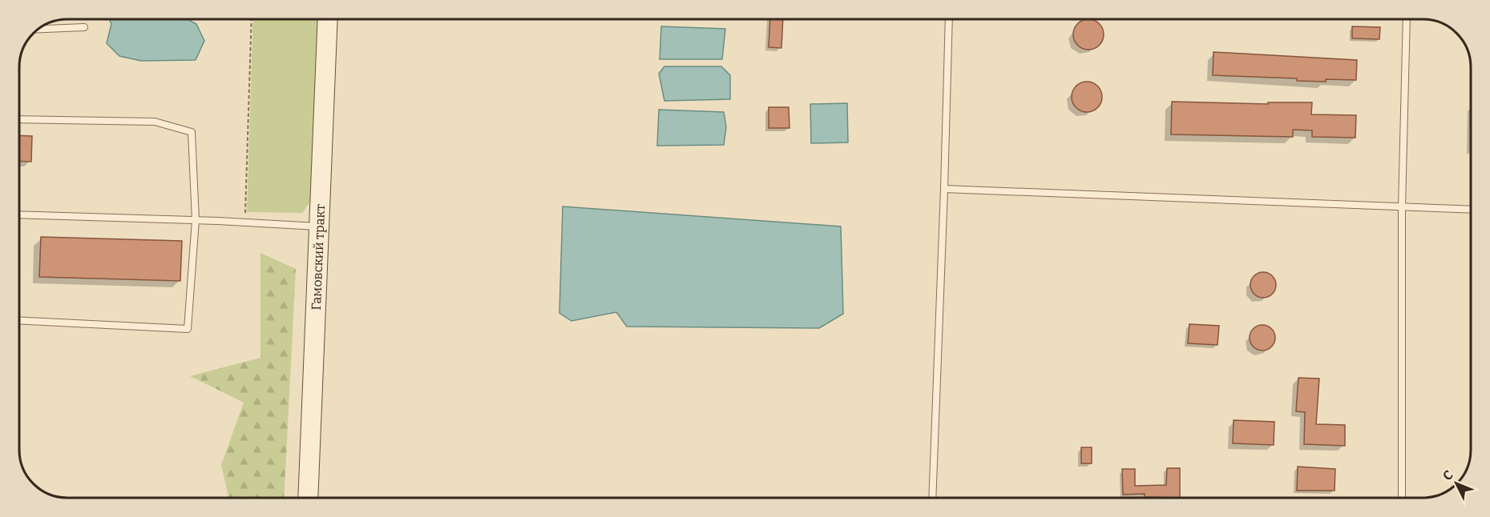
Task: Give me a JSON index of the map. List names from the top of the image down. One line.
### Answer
{"streets":{"street":["Гамовский тракт"]},"north":"top left"}
